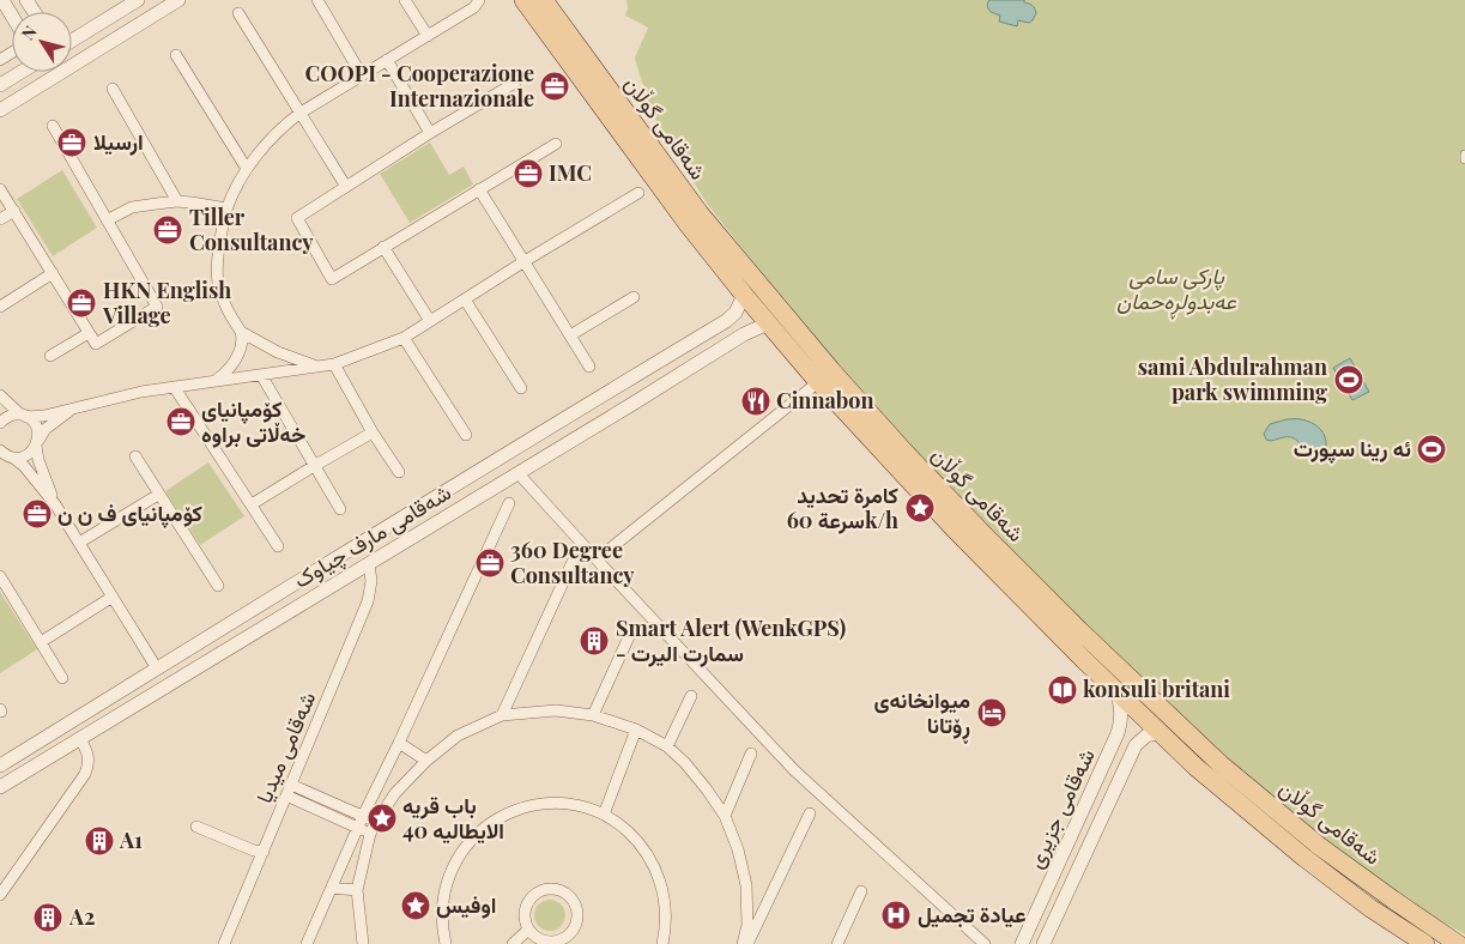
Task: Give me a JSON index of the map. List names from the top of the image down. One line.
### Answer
{"streets":{"main road":["شەقامی گوڵان"],"street":["شەقامی مارف چیاوک","شەقامی میدیا","شەقامی جزیری"]},"crossings":[["شەقامی گوڵان","شەقامی مارف چیاوک"],["شەقامی گوڵان","شەقامی جزیری"],["شەقامی مارف چیاوک","شەقامی میدیا"]],"parks":["پارکی سامی عەبدولڕەحمان"],"places":{"office":["COOPI - Cooperazione Internazionale","ارسيلا","IMC","Tiller Consultancy","HKN English Village","کۆمپانیای خەڵاتی براوە","كۆمپانیای ف ن ن","360 Degree Consultancy"],"sports":["sami Abdulrahman park swimming","ئه رينا سپورت"],"restaurant":["Cinnabon"],"place":["كامرة تحديد سرعة 60k/h","باب قريه الايطاليه 40","اوفيس"],"building":["Smart Alert (WenkGPS) - سمارت اليرت","A1","A2"],"library":["konsuli britani"],"hotel":["میوانخانەی ڕۆتانا"],"hospital":["عيادة تجميل"]},"north":"top left"}
